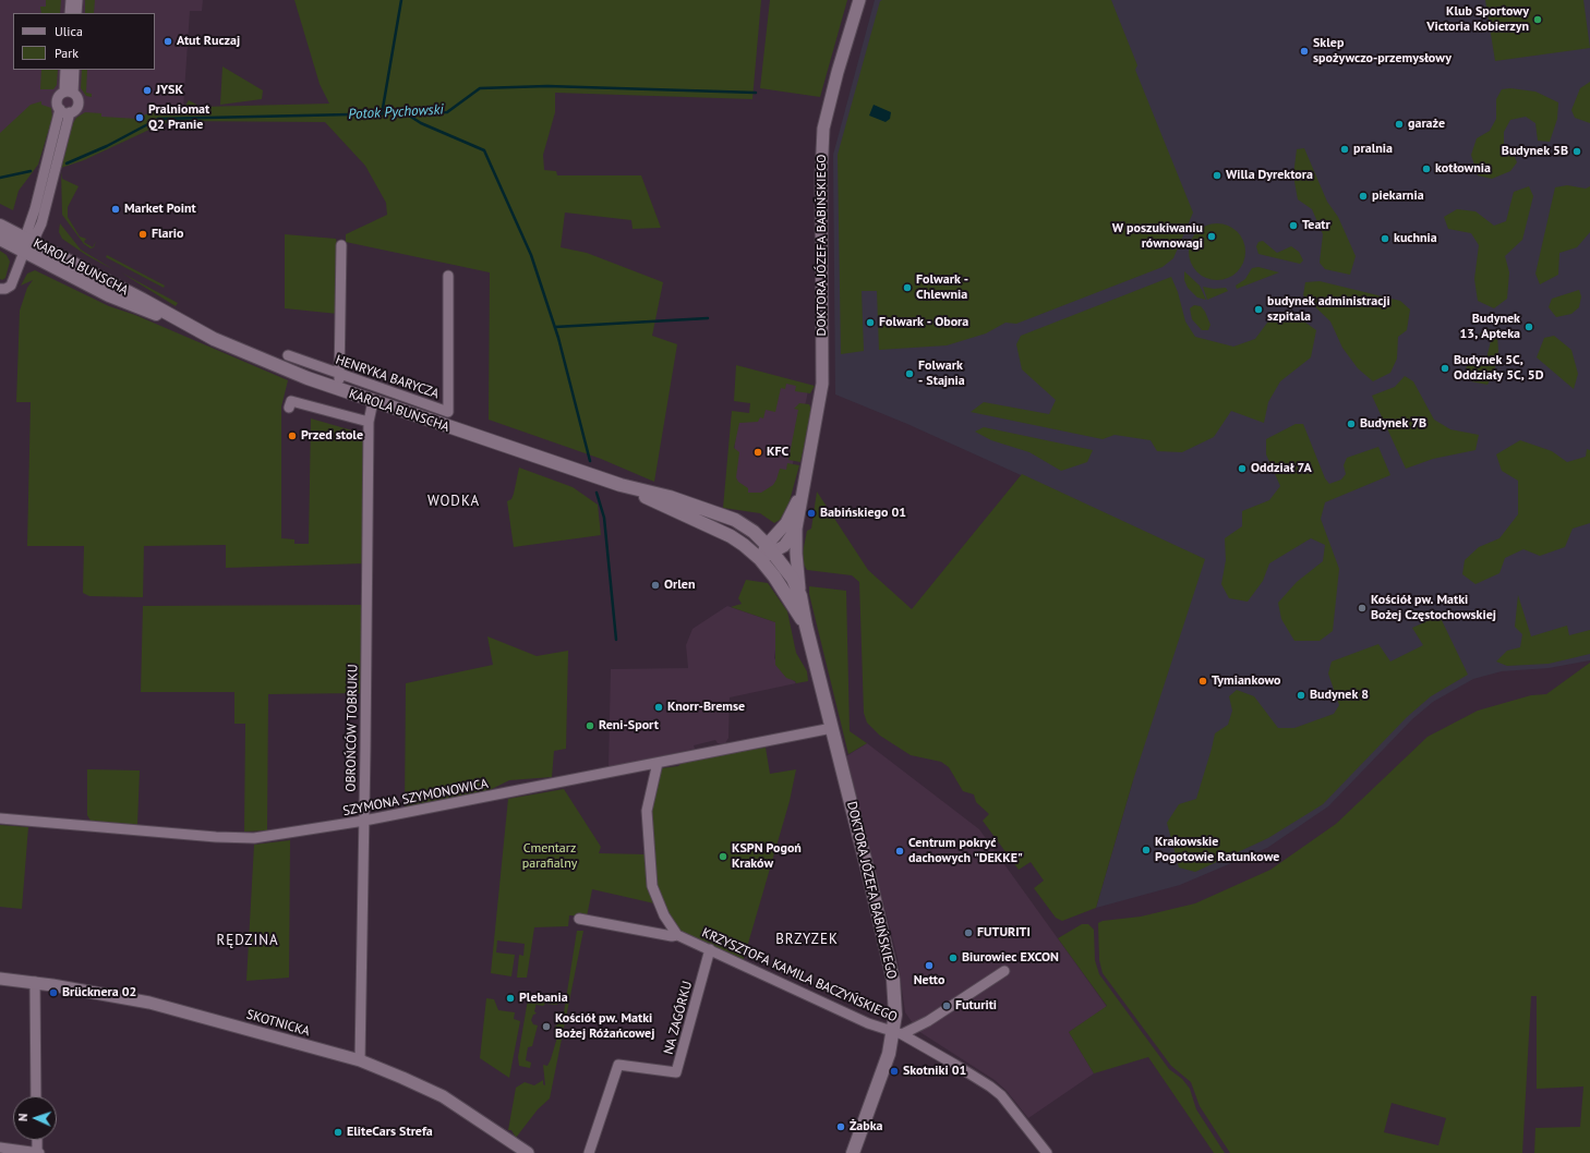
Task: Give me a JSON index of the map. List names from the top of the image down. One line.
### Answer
{"streets":{"main road":["DOKTORA JÓZEFA BABIŃSKIEGO","KAROLA BUNSCHA"],"street":["HENRYKA BARYCZA","OBROŃCÓW TOBRUKU","SZYMONA SZYMONOWICA","KRZYSZTOFA KAMILA BACZYŃSKIEGO","NA ZAGÓRKU","SKOTNICKA"]},"crossings":[["DOKTORA JÓZEFA BABIŃSKIEGO","KAROLA BUNSCHA"],["DOKTORA JÓZEFA BABIŃSKIEGO","SZYMONA SZYMONOWICA"],["DOKTORA JÓZEFA BABIŃSKIEGO","KRZYSZTOFA KAMILA BACZYŃSKIEGO"],["KAROLA BUNSCHA","OBROŃCÓW TOBRUKU"],["OBROŃCÓW TOBRUKU","SZYMONA SZYMONOWICA"],["OBROŃCÓW TOBRUKU","SKOTNICKA"],["SZYMONA SZYMONOWICA","KRZYSZTOFA KAMILA BACZYŃSKIEGO"],["KRZYSZTOFA KAMILA BACZYŃSKIEGO","NA ZAGÓRKU"]],"districts":["WODKA","BRZYZEK","RĘDZINA"],"water":["Potok Pychowski"],"parks":["Cmentarz parafialny"],"places":["Klub Sportowy Victoria Kobierzyn","Atut Ruczaj","Sklep spożywczo-przemysłowy","JYSK","Pralniomat Q2 Pranie","garaże","pralnia","Budynek 5B","kotłownia","Willa Dyrektora","piekarnia","Market Point","Teatr","Flario","W poszukiwaniu równowagi","kuchnia","Folwark - Chlewnia","budynek administracji szpitala","Folwark - Obora","Budynek 13, Apteka","Budynek 5C, Oddziały 5C, 5D","Folwark - Stajnia","Budynek 7B","Przed stole","KFC","Oddział 7A","Babińskiego 01","Orlen","Kościół pw. Matki Bożej Częstochowskiej","Tymiankowo","Budynek 8","Knorr-Bremse","Reni-Sport","Krakowskie Pogotowie Ratunkowe","Centrum pokryć dachowych \"DEKKE\"","KSPN Pogoń Kraków","FUTURITI","Biurowiec EXCON","Netto","Brücknera 02","Plebania","Futuriti","Kościół pw. Matki Bożej Różańcowej","Skotniki 01","Żabka","EliteCars Strefa"],"legend":["Ulica","Park"],"north":"left"}
